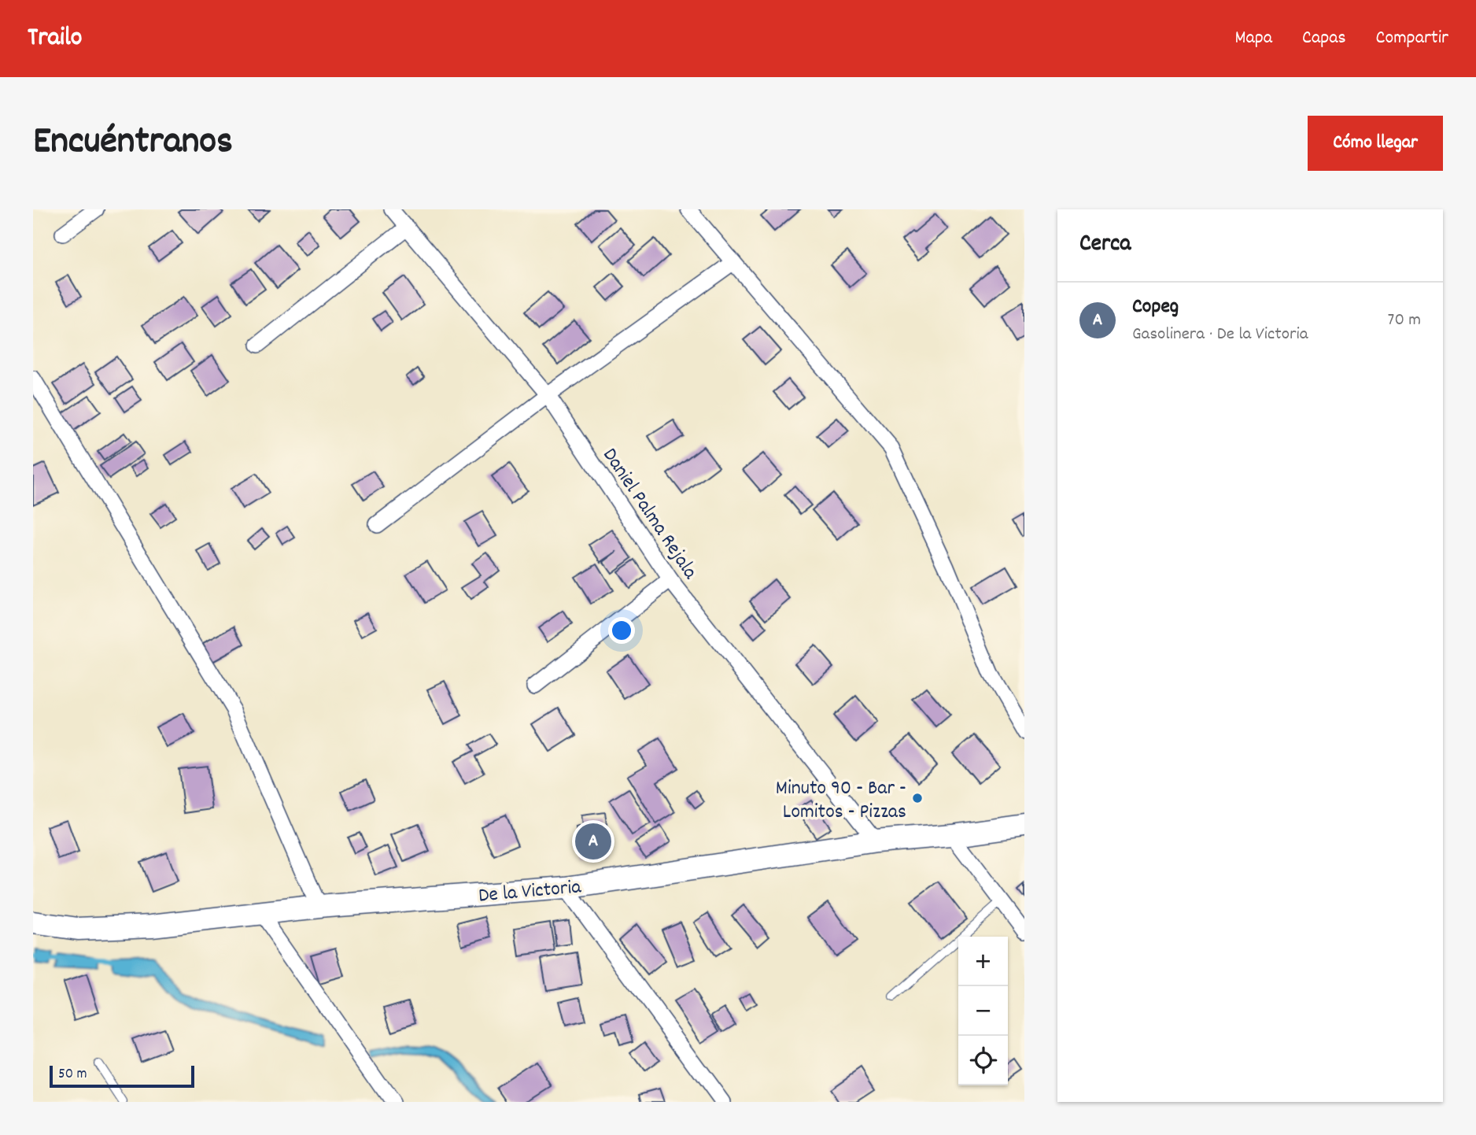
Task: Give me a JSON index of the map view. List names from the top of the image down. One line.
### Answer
{"streets":{"main road":["De la Victoria"],"street":["Daniel Palma Rejala"]},"crossings":[["Daniel Palma Rejala","De la Victoria"]],"places":["Minuto 90 - Bar - Lomitos - Pizzas"],"scale_bar":"50 m","page":{"header":"Trailo","nav":["Mapa","Capas","Compartir"],"title":"Encuéntranos","buttons":"Cómo llegar","heading":"Cerca","list":[{"mark":"A","name":"Copeg","note":"Gasolinera · De la Victoria","value":"70 m"}],"pins":"A","map_buttons":["+","−"],"scale":"50 m"}}
